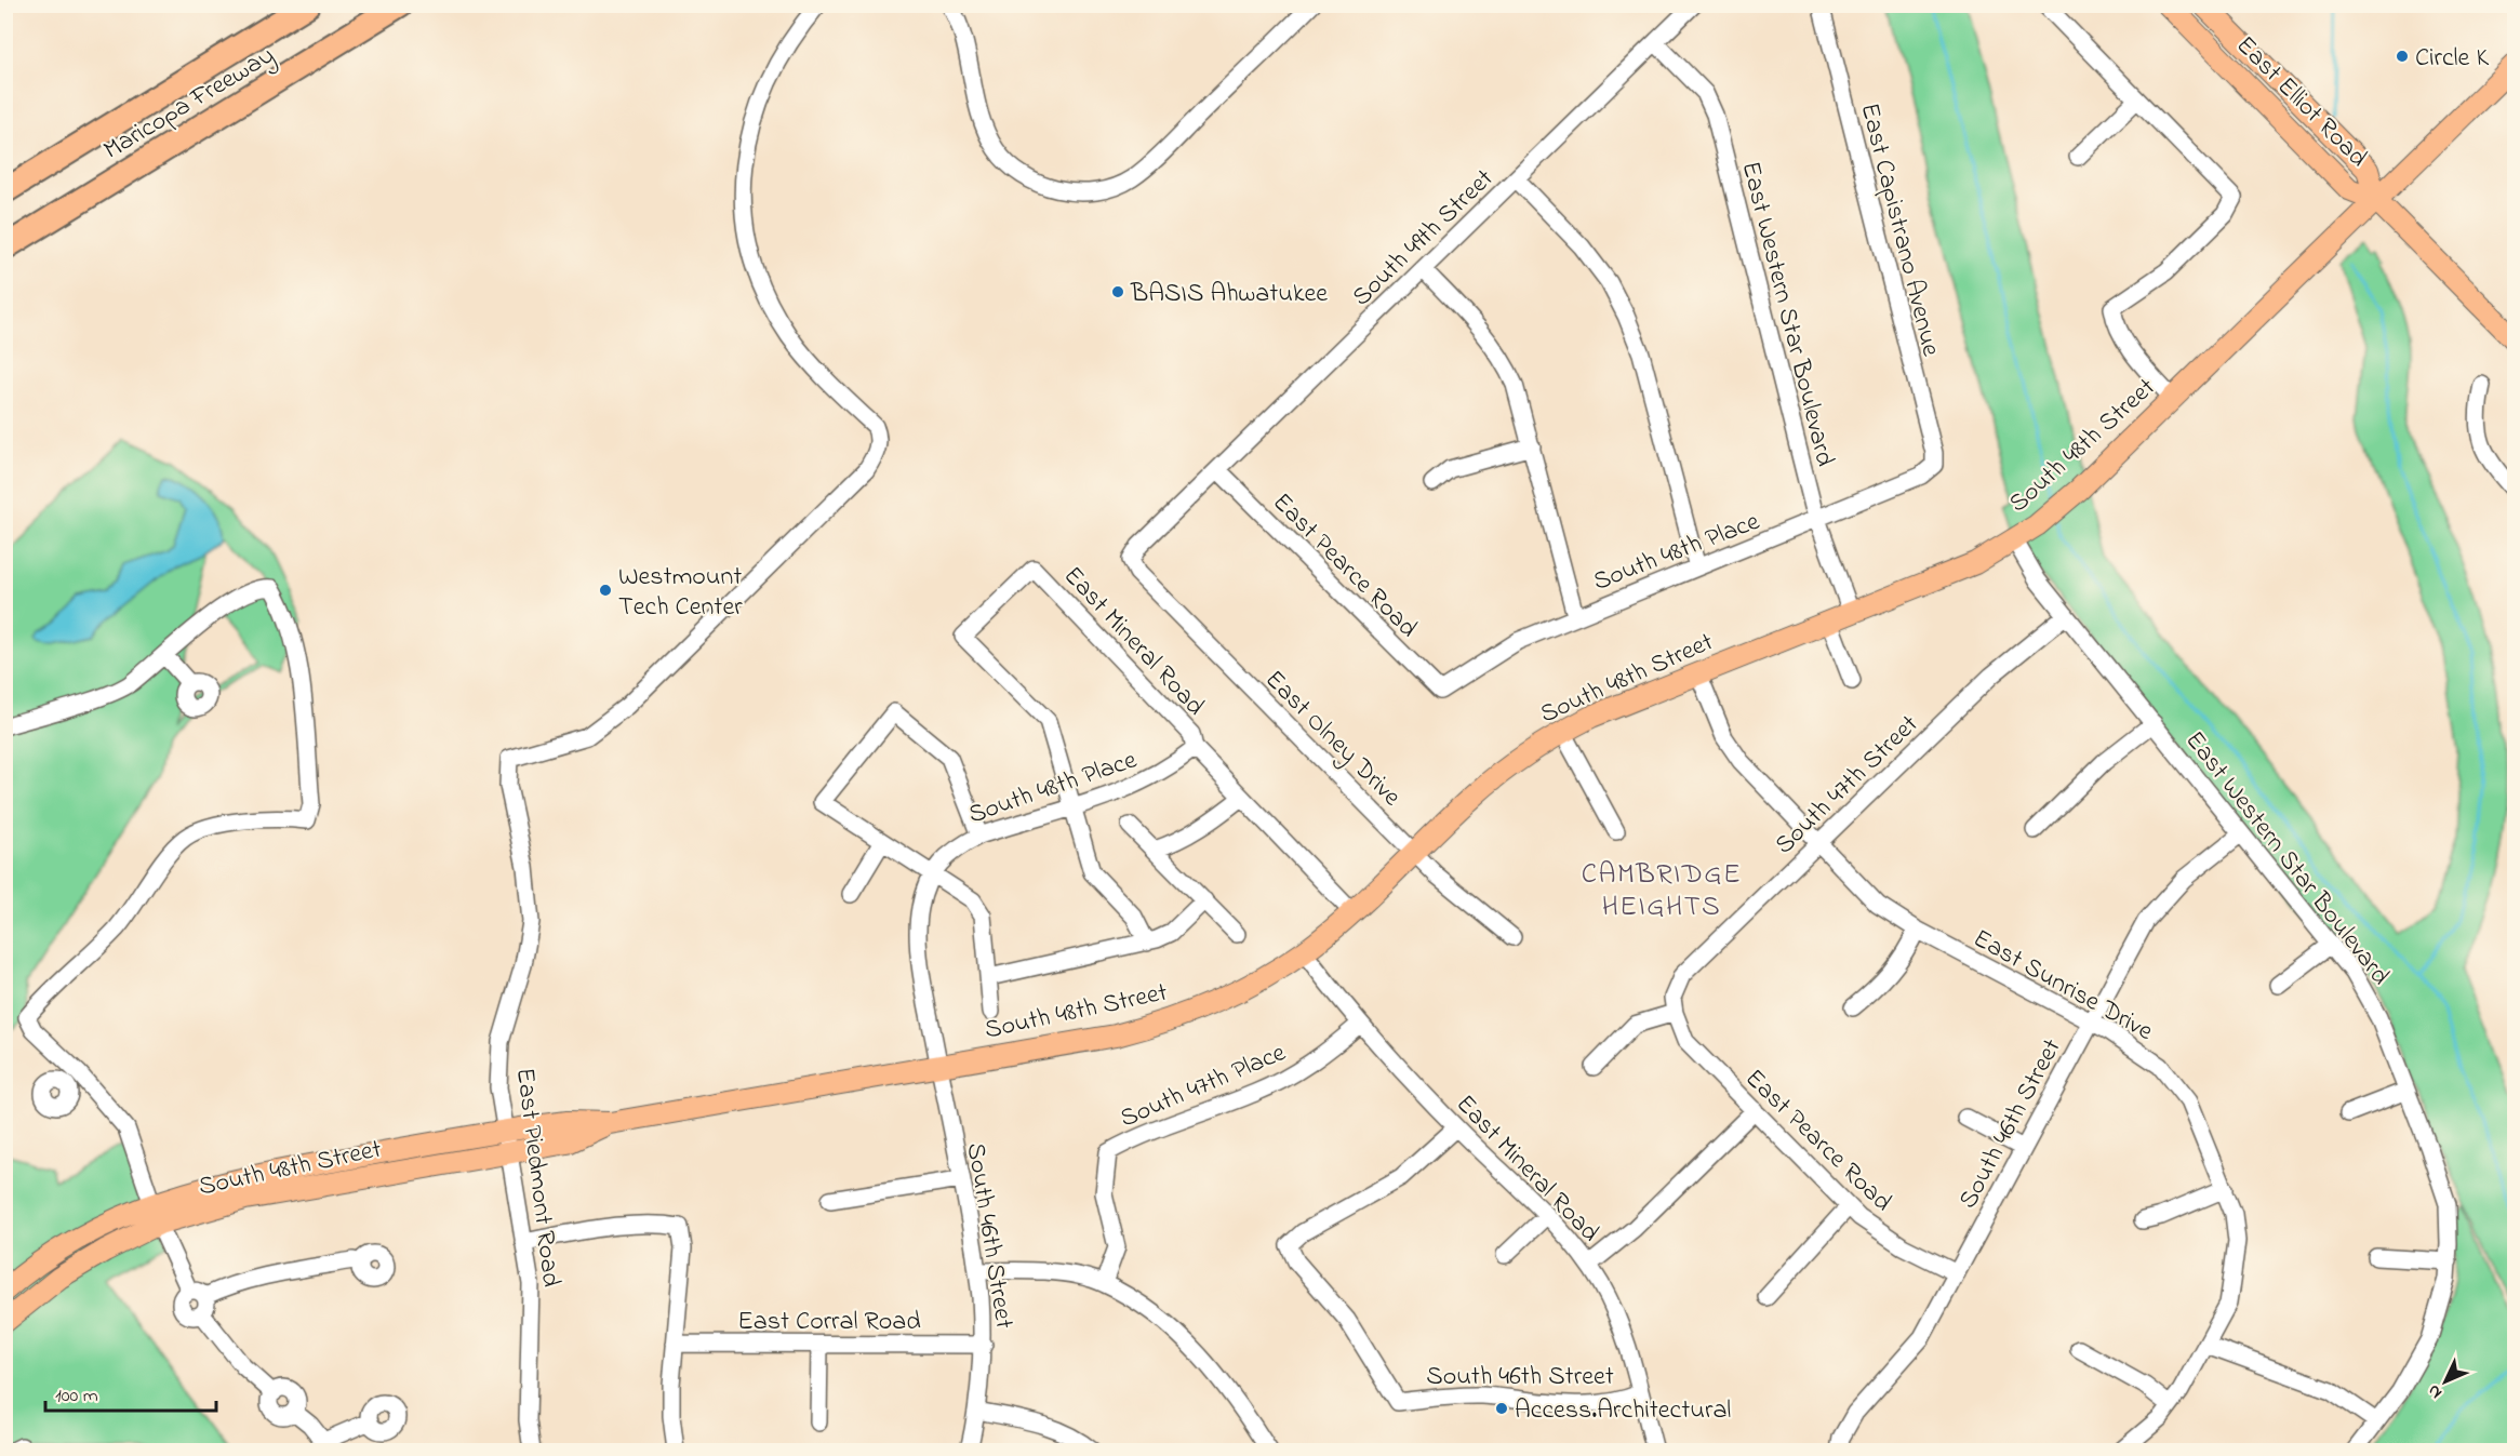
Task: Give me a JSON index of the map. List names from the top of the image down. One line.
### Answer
{"streets":{"highway":["Maricopa Freeway"],"main road":["East Elliot Road","South 48th Street"],"street":["East Capistrano Avenue","South 49th Street","East Western Star Boulevard","South 48th Place","East Pearce Road","East Mineral Road","East Olney Drive","South 47th Street","East Sunrise Drive","South 47th Place","South 46th Street","East Piedmont Road","East Corral Road"]},"crossings":[["East Elliot Road","South 48th Street"],["East Capistrano Avenue","South 48th Place"],["South 49th Street","East Western Star Boulevard"],["South 49th Street","East Pearce Road"],["South 49th Street","East Olney Drive"],["East Western Star Boulevard","South 48th Street"],["East Western Star Boulevard","South 48th Place"],["East Western Star Boulevard","South 47th Street"],["East Western Star Boulevard","South 46th Street"],["South 48th Street","South 48th Place"],["South 48th Street","East Mineral Road"],["South 48th Street","East Olney Drive"],["South 48th Street","East Sunrise Drive"],["South 48th Street","South 46th Street"],["South 48th Street","East Piedmont Road"],["South 48th Place","East Pearce Road"],["South 48th Place","East Mineral Road"],["South 48th Place","South 46th Street"],["East Pearce Road","South 47th Street"],["East Pearce Road","South 46th Street"],["East Mineral Road","South 47th Place"],["East Mineral Road","South 46th Street"],["South 47th Street","East Sunrise Drive"],["East Sunrise Drive","South 46th Street"],["South 46th Street","East Corral Road"]],"districts":["CAMBRIDGE HEIGHTS"],"places":["Circle K","BASIS Ahwatukee","Westmount Tech Center","Access.Architectural"],"scale_bar":"100 m","north":"bottom left"}
